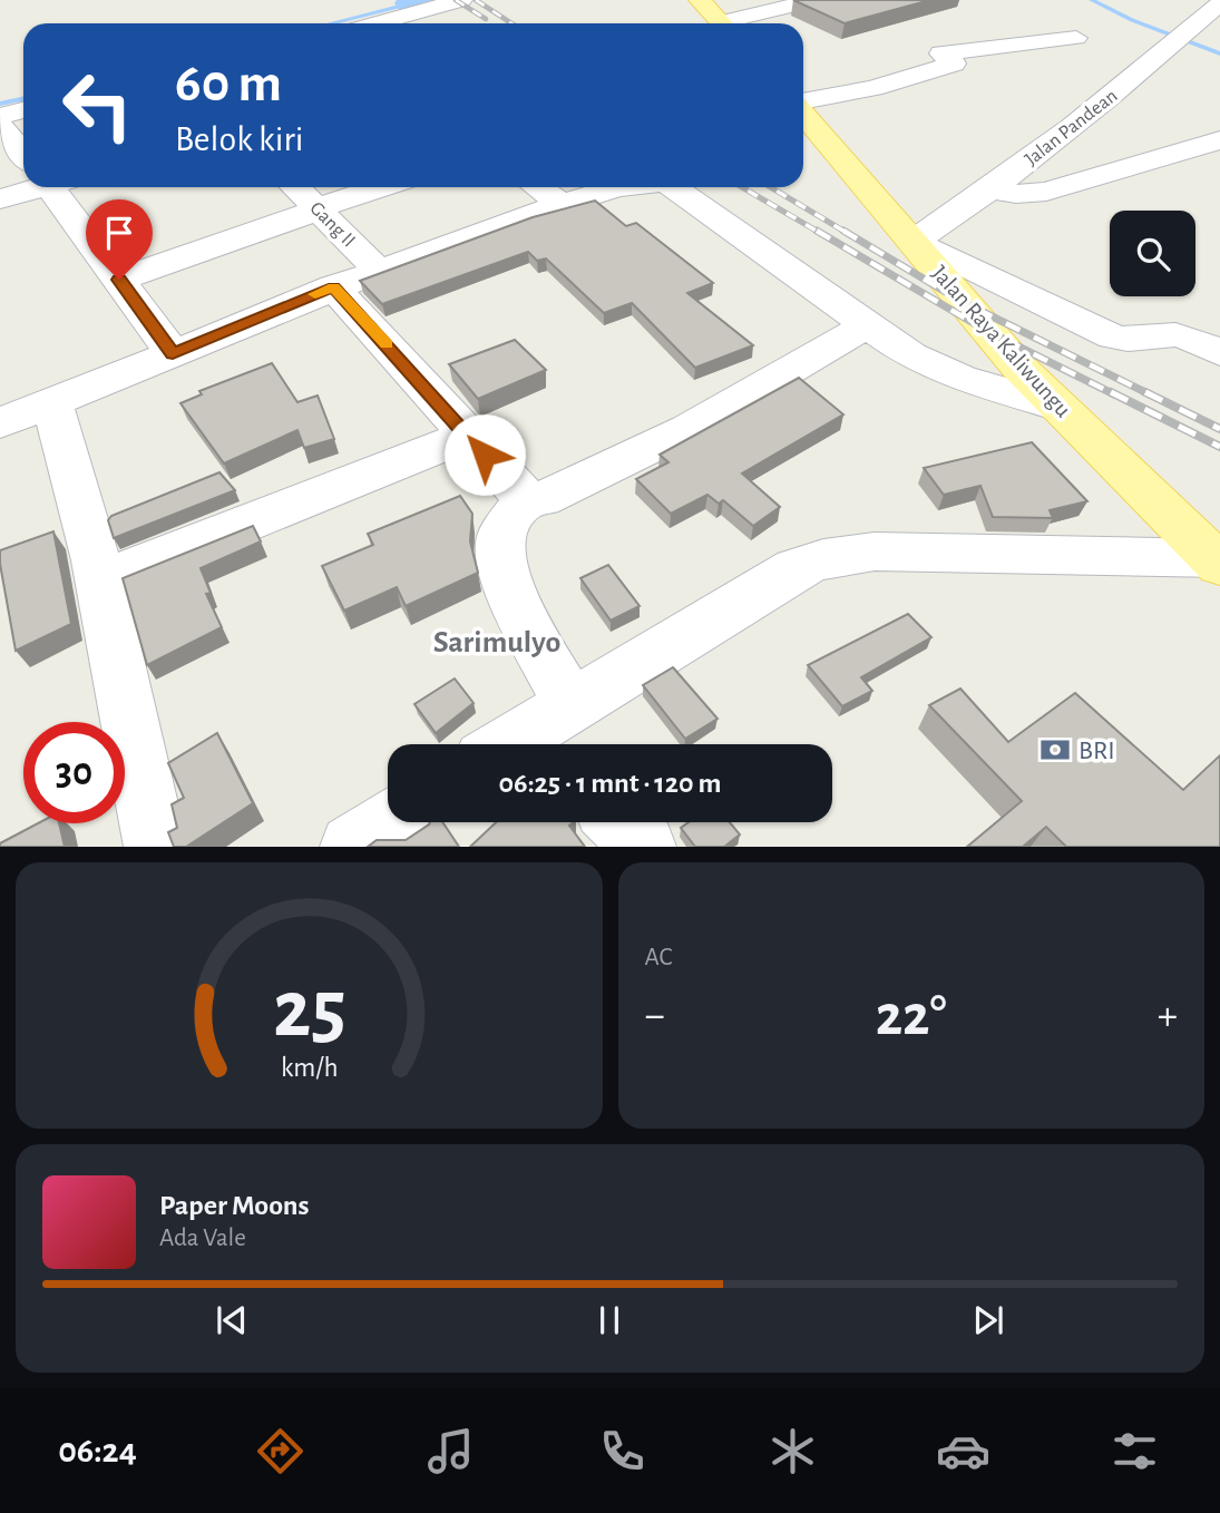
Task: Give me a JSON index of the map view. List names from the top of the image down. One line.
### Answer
{"streets":{"main road":["Jalan Raya Kaliwungu"],"street":["Jalan Pandean","Gang II"]},"crossings":[["Jalan Pandean","Jalan Raya Kaliwungu"]],"districts":["Sarimulyo"],"places":{"bank":["BRI"]},"page":{"turn":["60 m","Belok kiri"],"limit":"30","trip":"06:25 · 1 mnt · 120 m","tile":"AC","heat":["−","22°","+"],"song":["Paper Moons","Ada Vale"],"tabs":"06:24","gauge":["25","km/h"]}}
